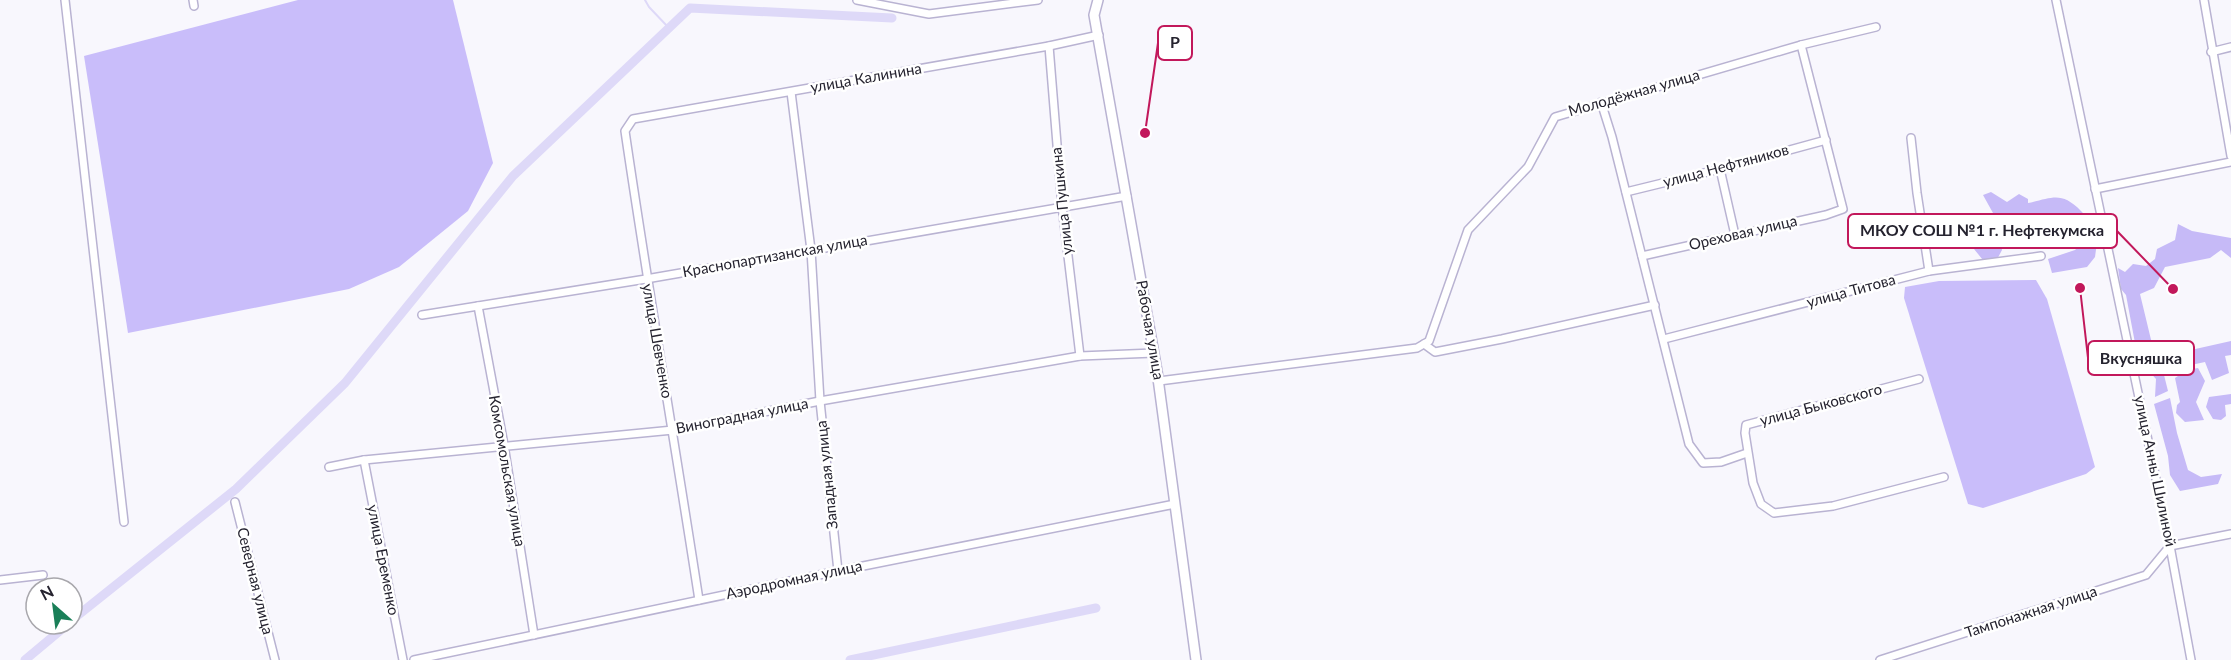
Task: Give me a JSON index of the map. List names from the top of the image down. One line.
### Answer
{"streets":{"street":["улица Калинина","Молодёжная улица","улица Нефтяников","улица Пушкина","Ореховая улица","Краснопартизанская улица","улица Титова","Рабочая улица","улица Шевченко","улица Быковского","Виноградная улица","Комсомольская улица","улица Анны Шилиной","Западная улица","улица Еременко","Аэродромная улица","Северная улица","Тампонажная улица"]},"crossings":[["улица Калинина","улица Пушкина"],["улица Калинина","Рабочая улица"],["улица Калинина","улица Шевченко"],["улица Калинина","Западная улица"],["улица Нефтяников","Ореховая улица"],["улица Пушкина","Краснопартизанская улица"],["улица Пушкина","Виноградная улица"],["Краснопартизанская улица","Рабочая улица"],["Краснопартизанская улица","улица Шевченко"],["Краснопартизанская улица","Комсомольская улица"],["Краснопартизанская улица","Западная улица"],["Рабочая улица","Виноградная улица"],["Рабочая улица","Аэродромная улица"],["улица Шевченко","Виноградная улица"],["улица Шевченко","Аэродромная улица"],["Виноградная улица","Комсомольская улица"],["Виноградная улица","Западная улица"],["Виноградная улица","улица Еременко"],["Комсомольская улица","Аэродромная улица"],["улица Анны Шилиной","Тампонажная улица"],["Западная улица","Аэродромная улица"]],"places":["Р","Вкусняшка","МКОУ СОШ №1 г. Нефтекумска"],"north":"top left"}
